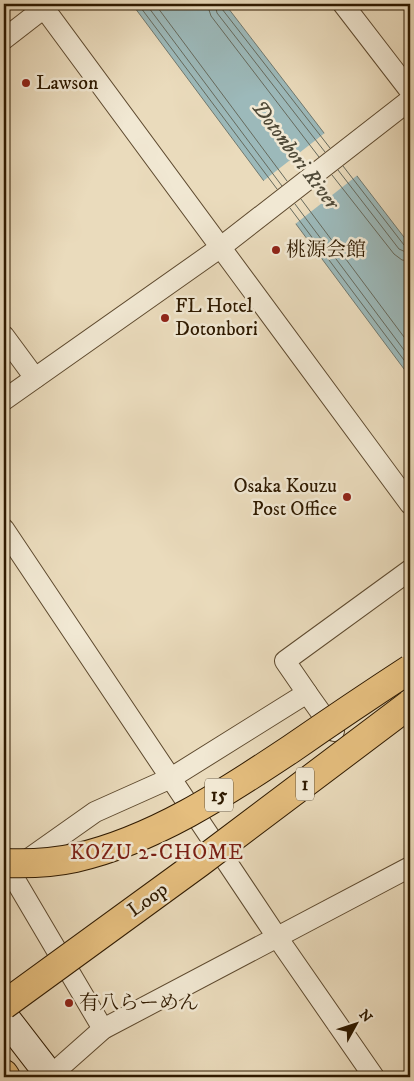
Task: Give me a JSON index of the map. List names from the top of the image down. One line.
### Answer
{"streets":{"highway":["1","15","Loop"]},"districts":["KOZU 2-CHOME"],"water":["Dotonbori River"],"places":["Lawson","桃源会館","FL Hotel Dotonbori","Osaka Kouzu Post Office","有八らーめん"],"north":"top right"}
